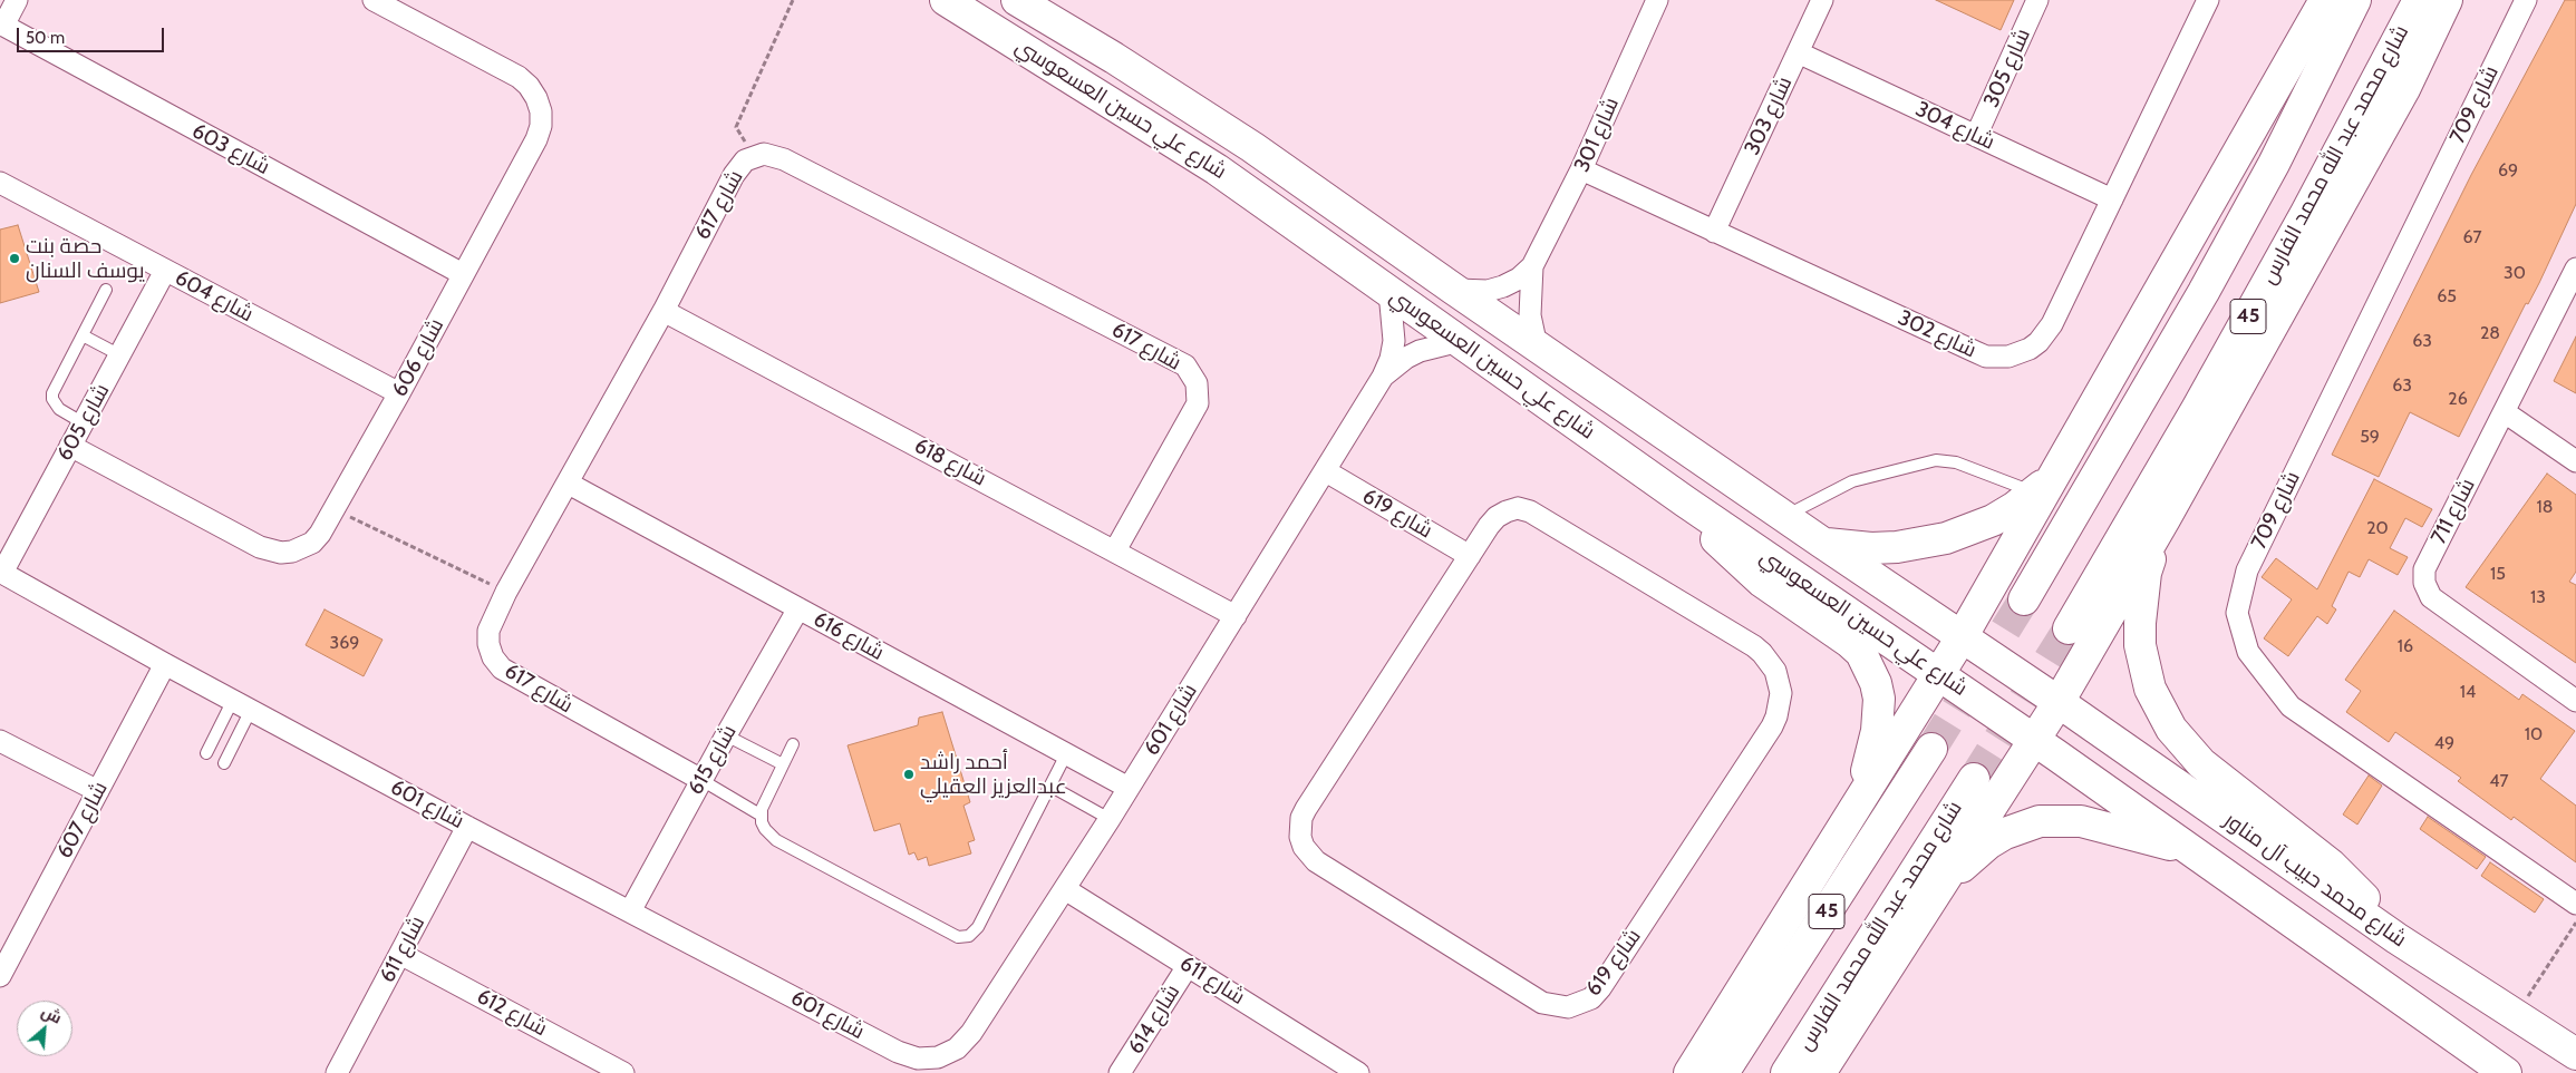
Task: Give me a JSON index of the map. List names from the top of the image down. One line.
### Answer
{"streets":{"street":["شارع 305","شارع 709","شارع علي حسين العسعوسي","شارع 303","شارع 304","شارع 301","شارع 603","شارع محمد عبد الله محمد الفارس","شارع 617","شارع 604","45","شارع 302","شارع 606","شارع 605","شارع 618","شارع 711","شارع 619","شارع 616","شارع 601","شارع 615","شارع 607","شارع محمد حبيب آل مناور","شارع 611","شارع 612","شارع 614"]},"crossings":[["شارع 305","شارع 304"],["شارع علي حسين العسعوسي","شارع 301"],["شارع علي حسين العسعوسي","شارع 601"],["شارع علي حسين العسعوسي","شارع محمد حبيب آل مناور"],["شارع 303","شارع 304"],["شارع 303","شارع 302"],["شارع 304","شارع 302"],["شارع 301","شارع 302"],["شارع 603","شارع 606"],["شارع 617","شارع 618"],["شارع 617","شارع 616"],["شارع 617","شارع 615"],["شارع 604","شارع 606"],["شارع 604","شارع 605"],["شارع 606","شارع 605"],["شارع 605","شارع 601"],["شارع 618","شارع 601"],["شارع 619","شارع 601"],["شارع 616","شارع 601"],["شارع 616","شارع 615"],["شارع 601","شارع 615"],["شارع 601","شارع 607"],["شارع 601","شارع 611"],["شارع 611","شارع 612"],["شارع 611","شارع 614"]],"places":["حصة بنت يوسف السنان","أحمد راشد عبدالعزيز العقيلي"],"house_numbers":["69","67","30","65","28","63","63","26","59","18","20","15","13","369","16","14","10","49","47"],"scale_bar":"50 m","north":"top right"}
